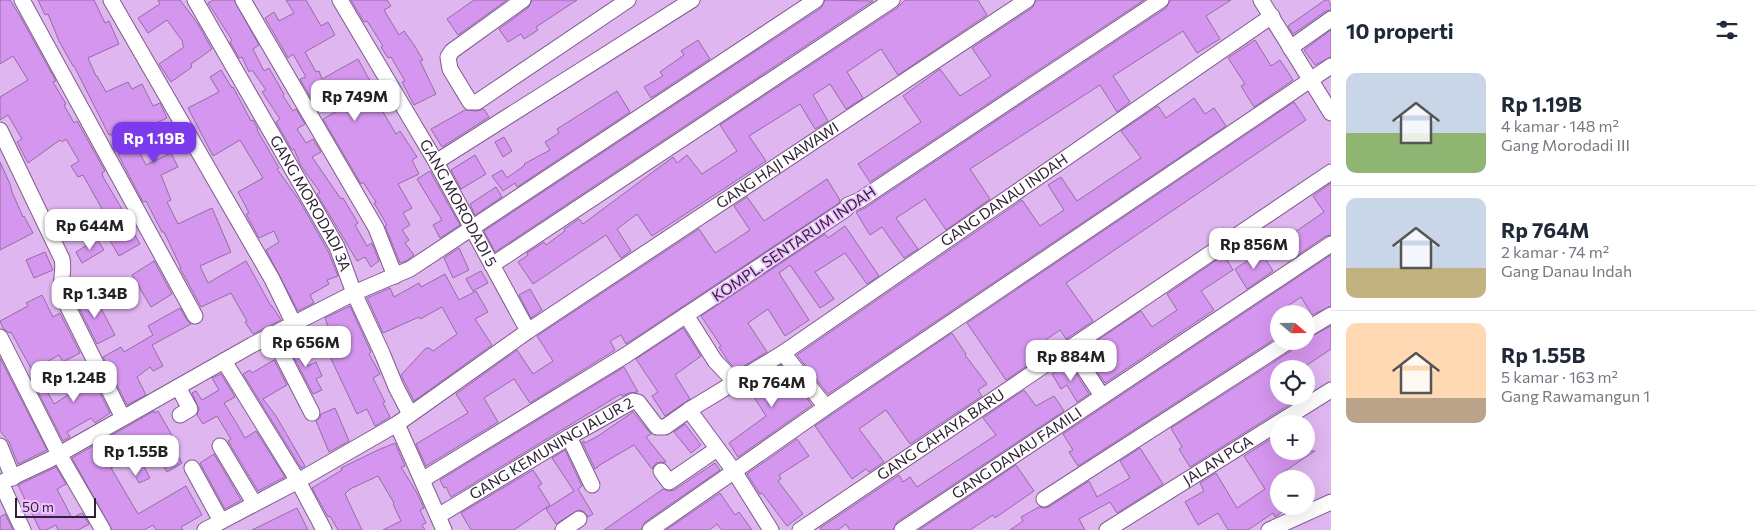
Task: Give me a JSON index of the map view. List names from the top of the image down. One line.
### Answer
{"streets":{"street":["GANG HAJI NAWAWI","GANG DANAU INDAH","GANG MORODADI 3A","GANG MORODADI 5","KOMPL. SENTARUM INDAH","GANG CAHAYA BARU","GANG KEMUNING JALUR 2","GANG DANAU FAMILI","JALAN PGA"]},"crossings":[["GANG HAJI NAWAWI","GANG MORODADI 3A"],["GANG HAJI NAWAWI","GANG MORODADI 5"],["GANG DANAU INDAH","GANG KEMUNING JALUR 2"]],"scale_bar":"50 m","north":"right","page":{"heading":"10 properti","list":[{"name":"Rp 1.19B","note":"4 kamar · 148 m² · Gang Morodadi III"},{"name":"Rp 764M","note":"2 kamar · 74 m² · Gang Danau Indah"},{"name":"Rp 1.55B","note":"5 kamar · 163 m² · Gang Rawamangun 1"}],"price":["Rp 749M","Rp 1.19B","Rp 644M","Rp 856M","Rp 1.34B","Rp 656M","Rp 884M","Rp 1.24B","Rp 764M","Rp 1.55B"],"map_buttons":["+","−"],"scale":"50 m"}}
